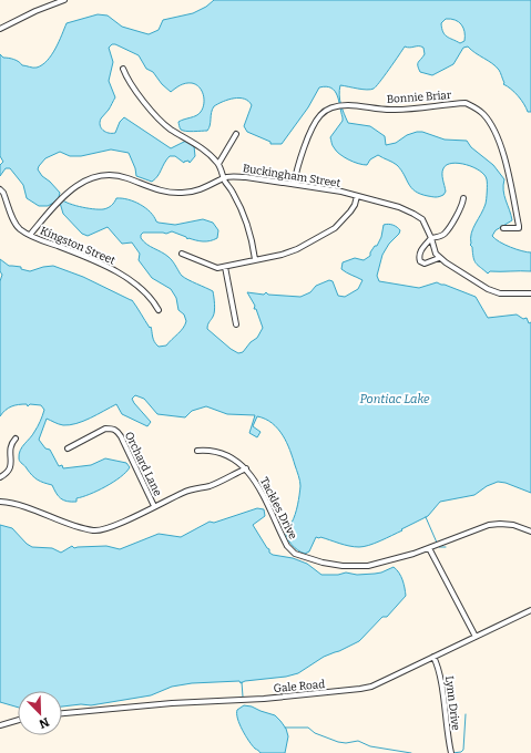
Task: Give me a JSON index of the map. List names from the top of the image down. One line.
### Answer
{"streets":{"street":["Bonnie Briar","Buckingham Street","Kingston Street","Orchard Lane","Tackles Drive","Gale Road","Lynn Drive"]},"crossings":[["Bonnie Briar","Buckingham Street"],["Buckingham Street","Kingston Street"],["Gale Road","Lynn Drive"]],"water":["Pontiac Lake"],"north":"bottom right"}
